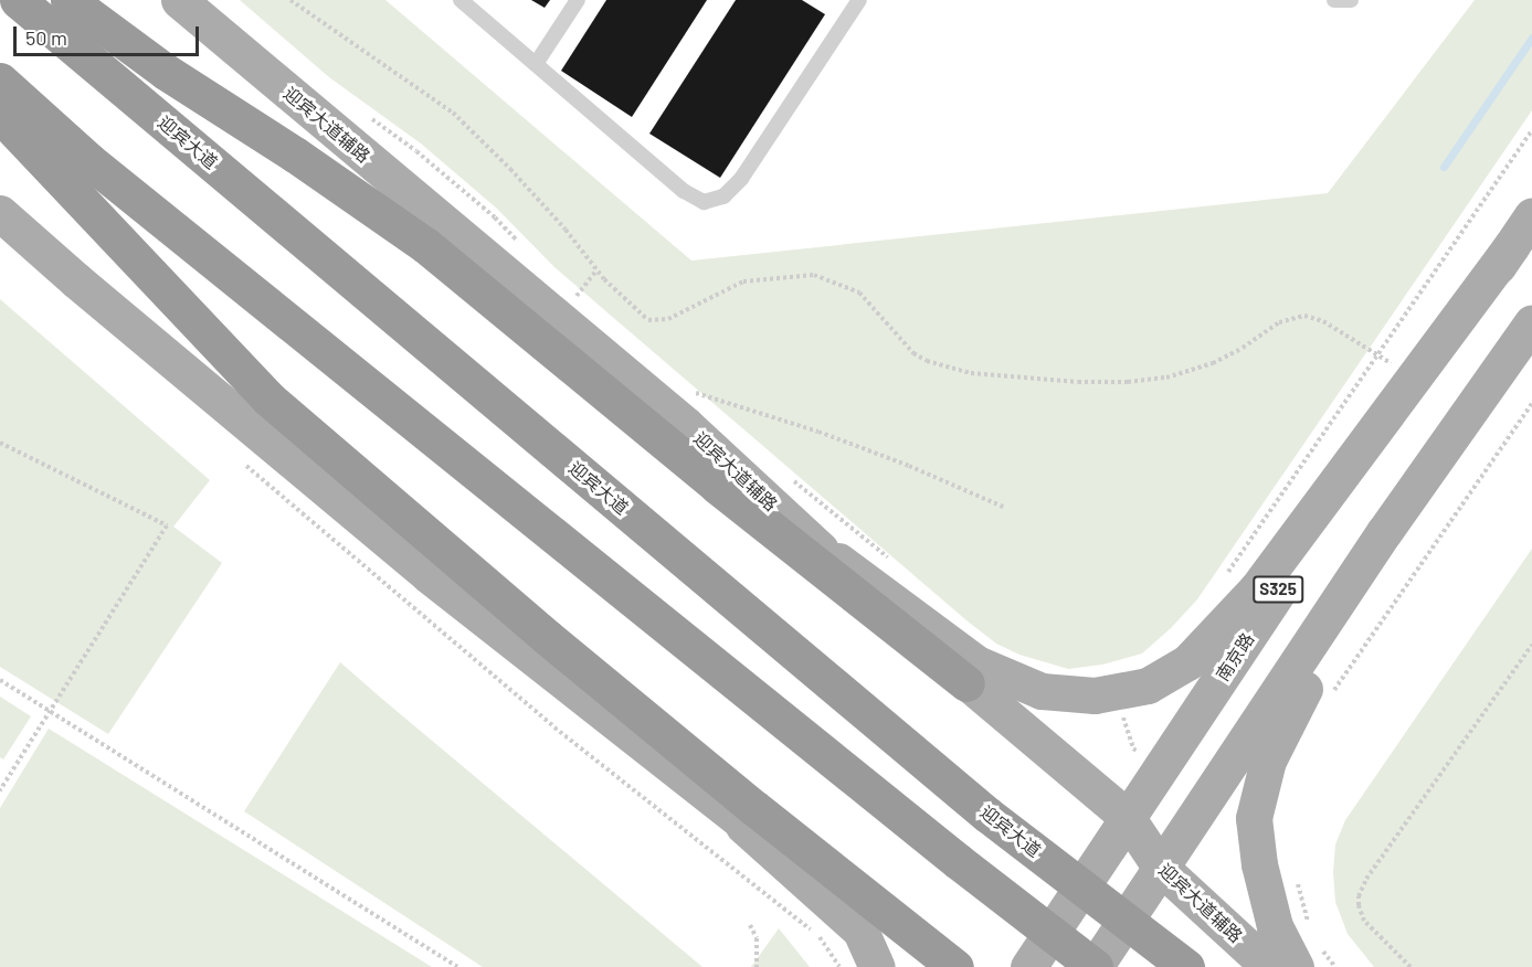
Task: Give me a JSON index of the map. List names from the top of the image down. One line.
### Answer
{"streets":{"highway":["迎宾大道"],"main road":["迎宾大道辅路","S325","南京路"]},"crossings":[["迎宾大道辅路","南京路"]],"scale_bar":"50 m"}
